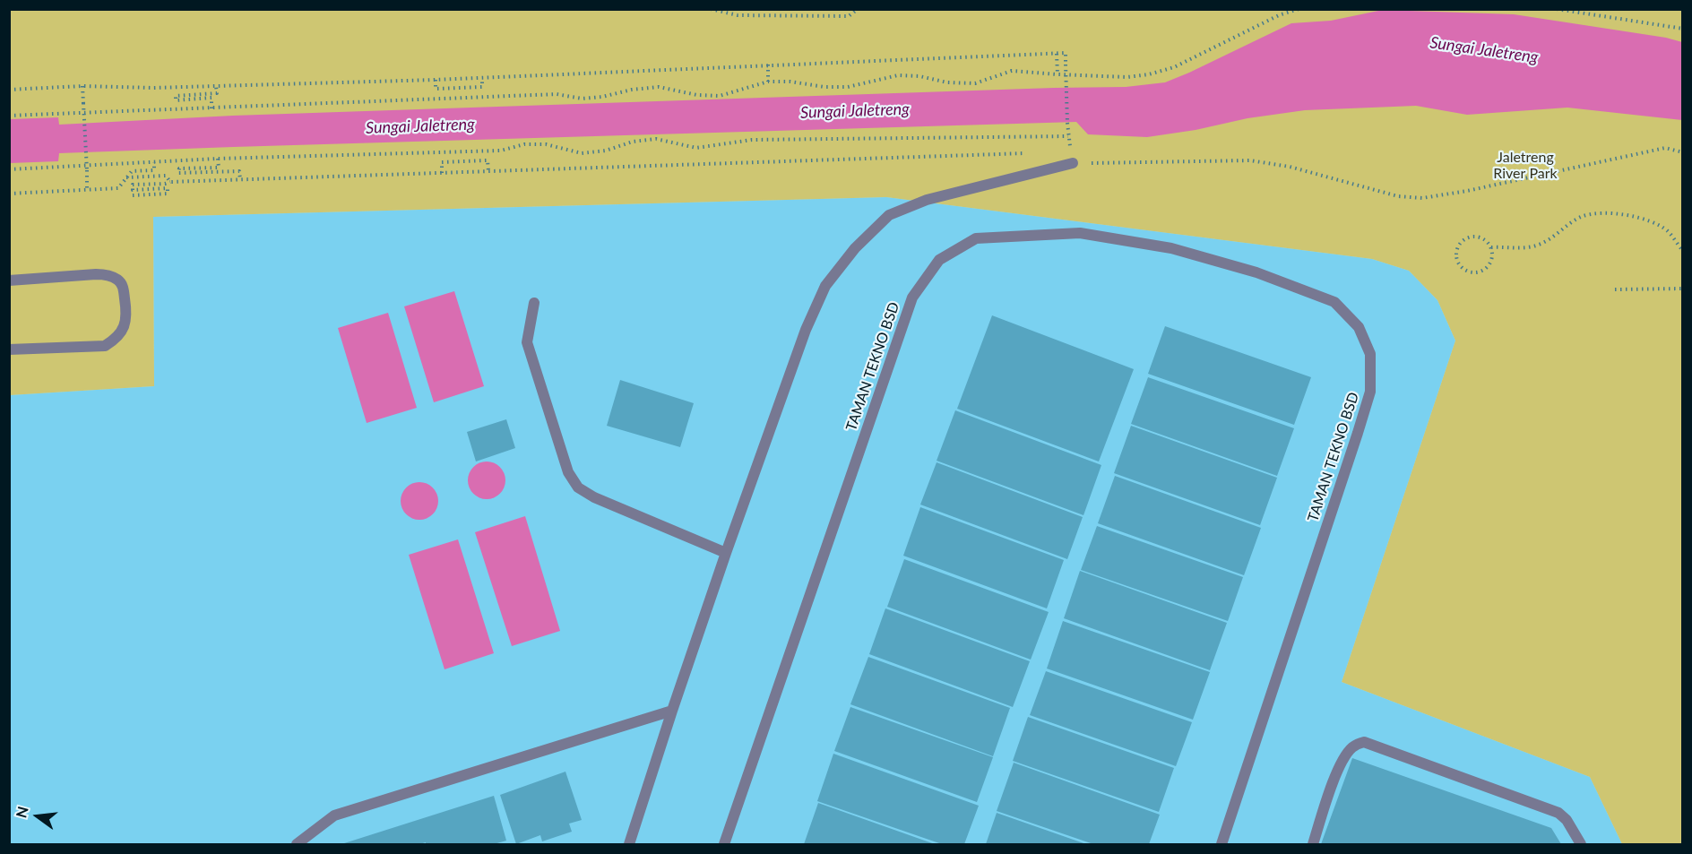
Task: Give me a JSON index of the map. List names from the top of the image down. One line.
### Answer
{"streets":{"lane":["TAMAN TEKNO BSD"]},"water":["Sungai Jaletreng"],"parks":["Jaletreng River Park"],"north":"left"}
